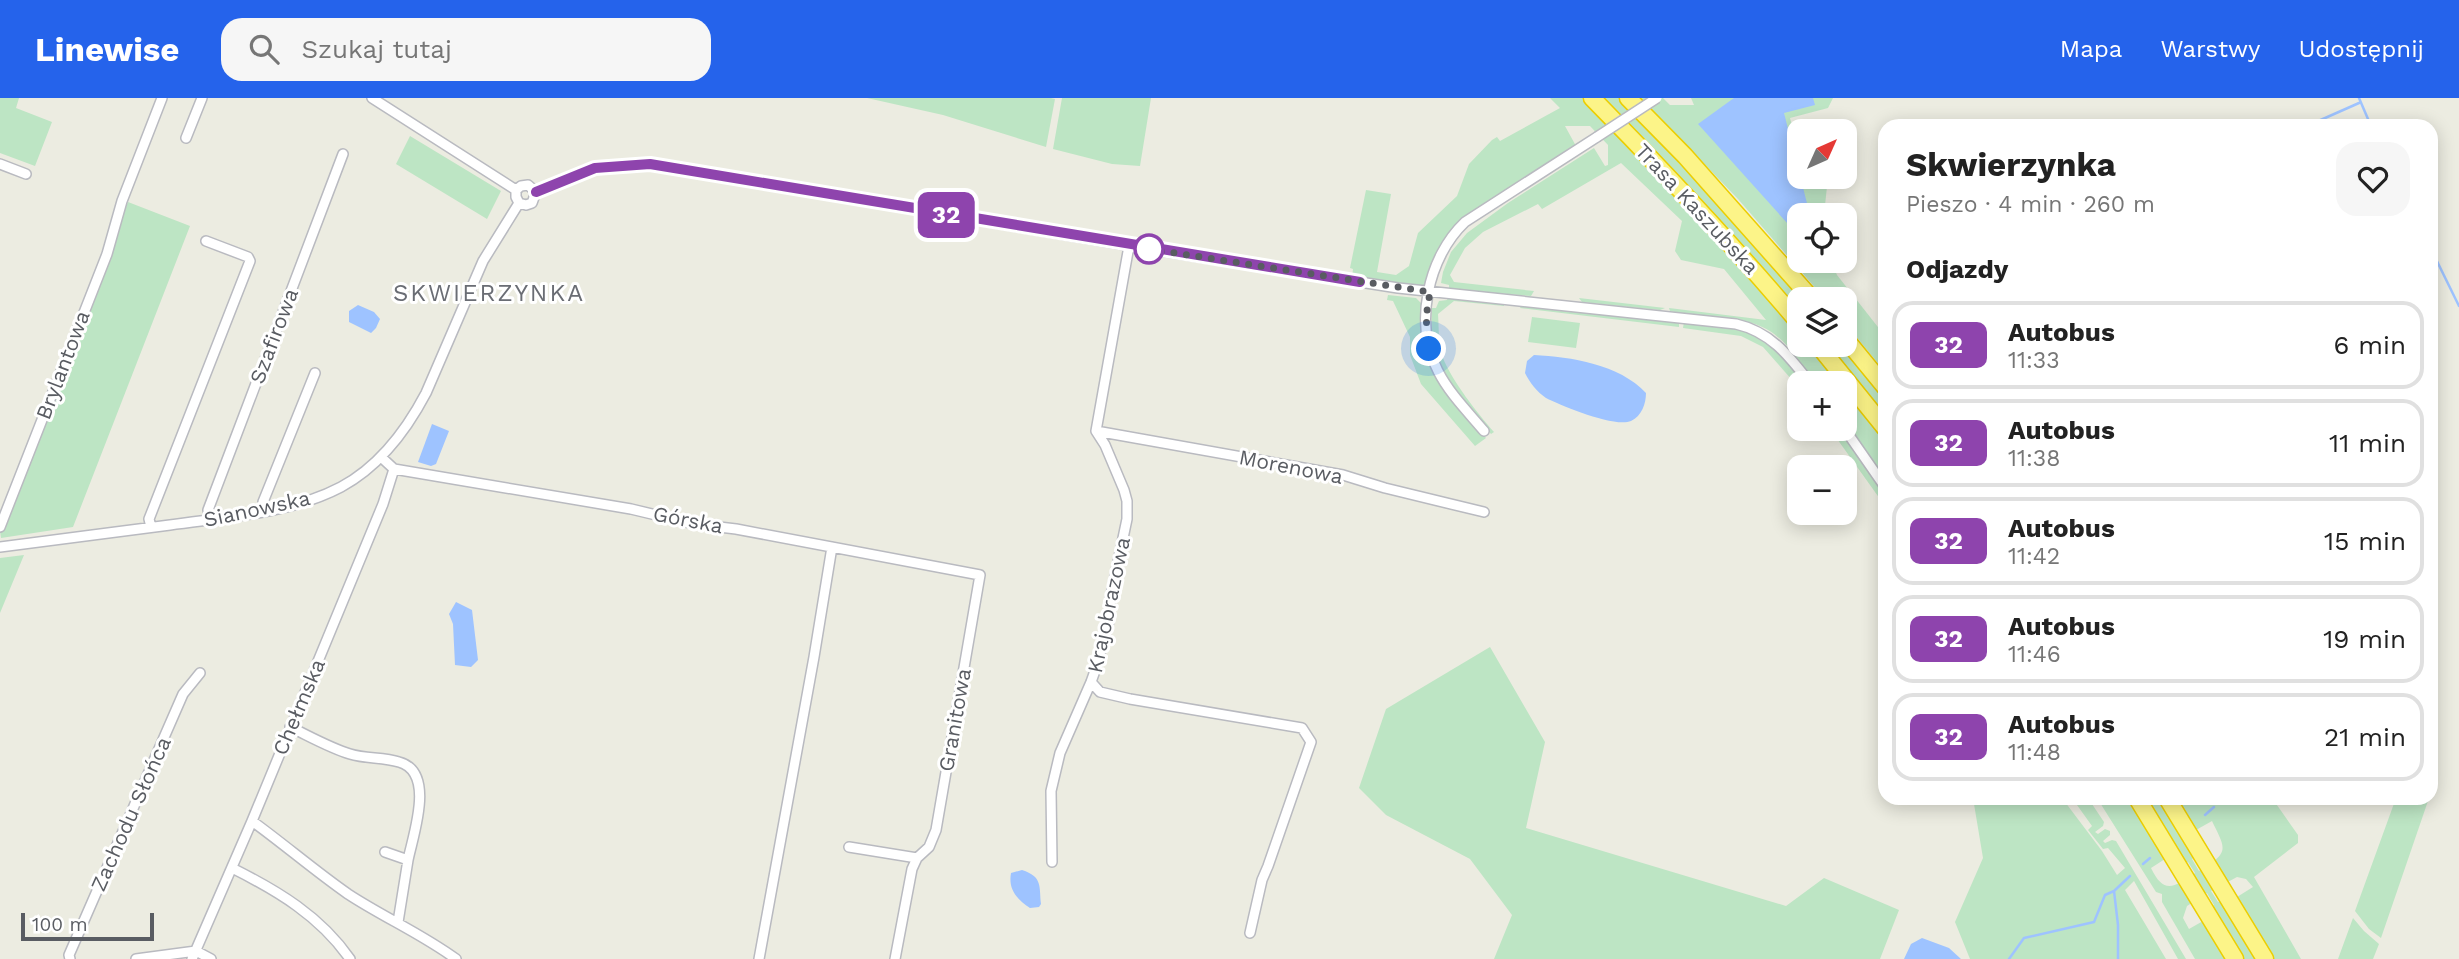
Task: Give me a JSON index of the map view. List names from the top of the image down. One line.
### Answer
{"streets":{"highway":["Trasa Kaszubska"],"street":["Szafirowa","Brylantowa","Morenowa","Sianowska","Górska","Krajobrazowa","Chełmska","Granitowa","Zachodu Słońca"]},"crossings":[["Szafirowa","Sianowska"],["Morenowa","Krajobrazowa"],["Górska","Chełmska"],["Górska","Granitowa"]],"districts":["SKWIERZYNKA"],"lines":["bus line 32"],"scale_bar":"100 m","north":"top right","page":{"header":"Linewise","search":"Szukaj tutaj","nav":["Mapa","Warstwy","Udostępnij"],"on_map":"32","map_buttons":["+","−"],"heading":[["Skwierzynka","Pieszo · 4 min · 260 m"],"Odjazdy"],"list":[{"mark":"32","name":"Autobus","note":"11:33","value":"6 min"},{"mark":"32","name":"Autobus","note":"11:38","value":"11 min"},{"mark":"32","name":"Autobus","note":"11:42","value":"15 min"},{"mark":"32","name":"Autobus","note":"11:46","value":"19 min"},{"mark":"32","name":"Autobus","note":"11:48","value":"21 min"}],"scale":"100 m"}}
